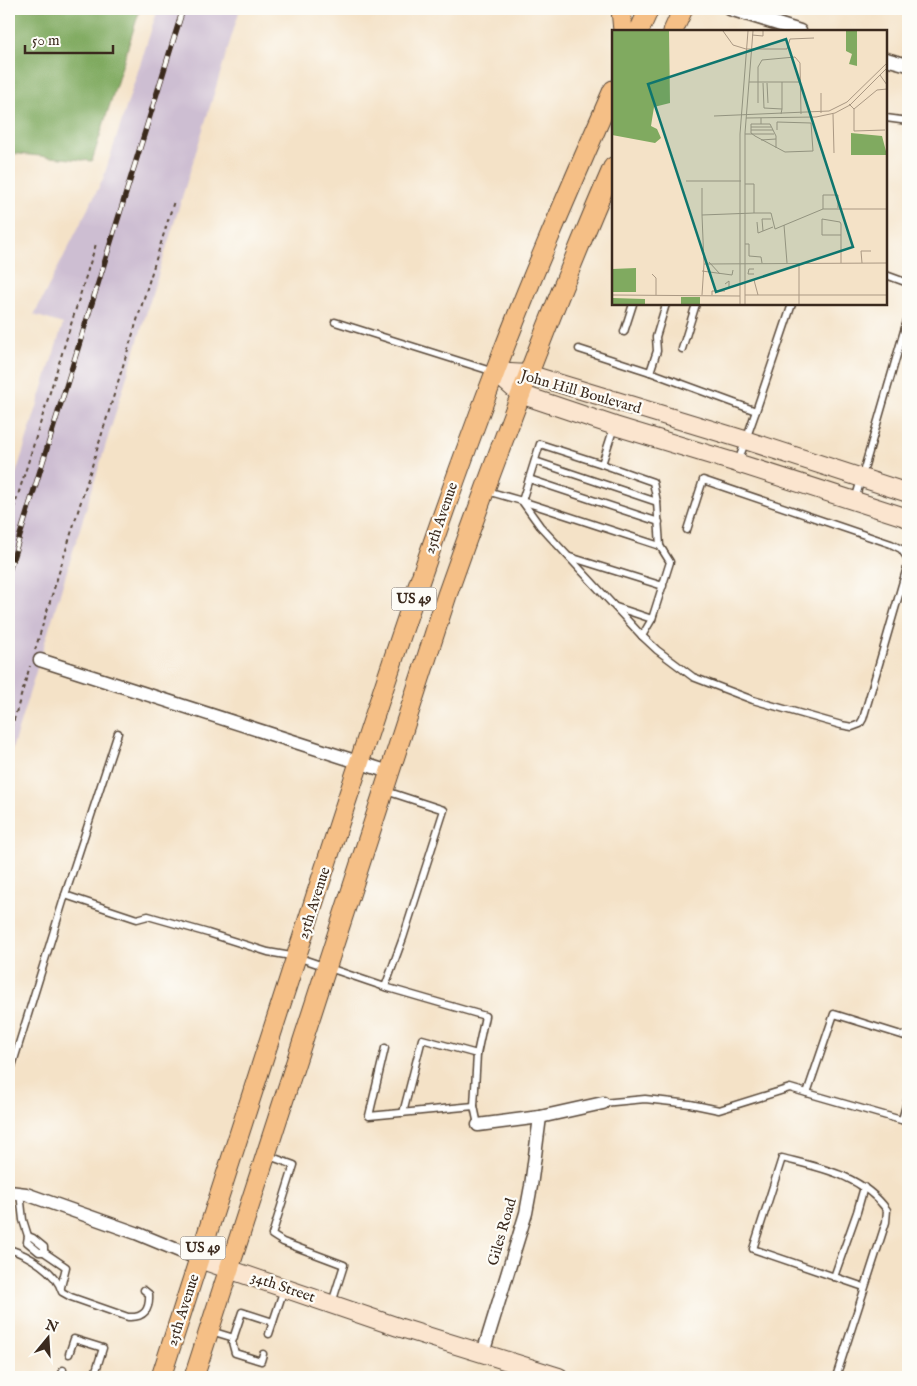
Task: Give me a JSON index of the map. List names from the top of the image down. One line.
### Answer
{"streets":{"main road":["25th Avenue","US 49"],"street":["John Hill Boulevard","Giles Road","34th Street"]},"crossings":[["John Hill Boulevard","25th Avenue"],["25th Avenue","34th Street"],["Giles Road","34th Street"]],"scale_bar":"50 m","north":"top"}
